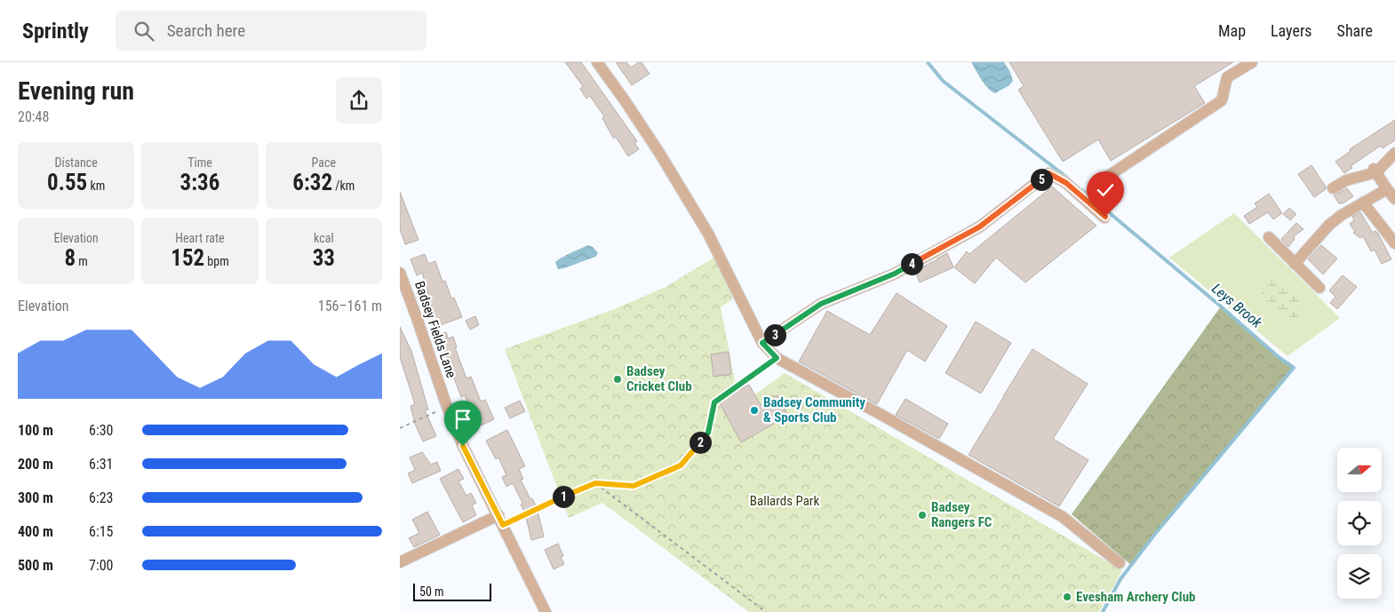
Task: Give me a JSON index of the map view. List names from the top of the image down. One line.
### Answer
{"streets":{"street":["Badsey Fields Lane"]},"water":["Leys Brook"],"parks":["Ballards Park"],"places":["Badsey Cricket Club","Badsey Community & Sports Club","Badsey Rangers FC","Evesham Archery Club"],"scale_bar":"50 m","north":"right","page":{"header":"Sprintly","search":"Search here","nav":["Map","Layers","Share"],"heading":["Evening run","20:48"],"stats":[["Distance","0.55 km"],["Time","3:36"],["Pace","6:32 /km"],["Elevation","8 m"],["Heart rate","152 bpm"],["kcal","33"]],"pins":["5","4","3","2","1"],"chart":["Elevation","156–161 m"],"list":[{"name":"100 m","note":"6:30"},{"name":"200 m","note":"6:31"},{"name":"300 m","note":"6:23"},{"name":"400 m","note":"6:15"},{"name":"500 m","note":"7:00"}],"scale":"50 m"}}
